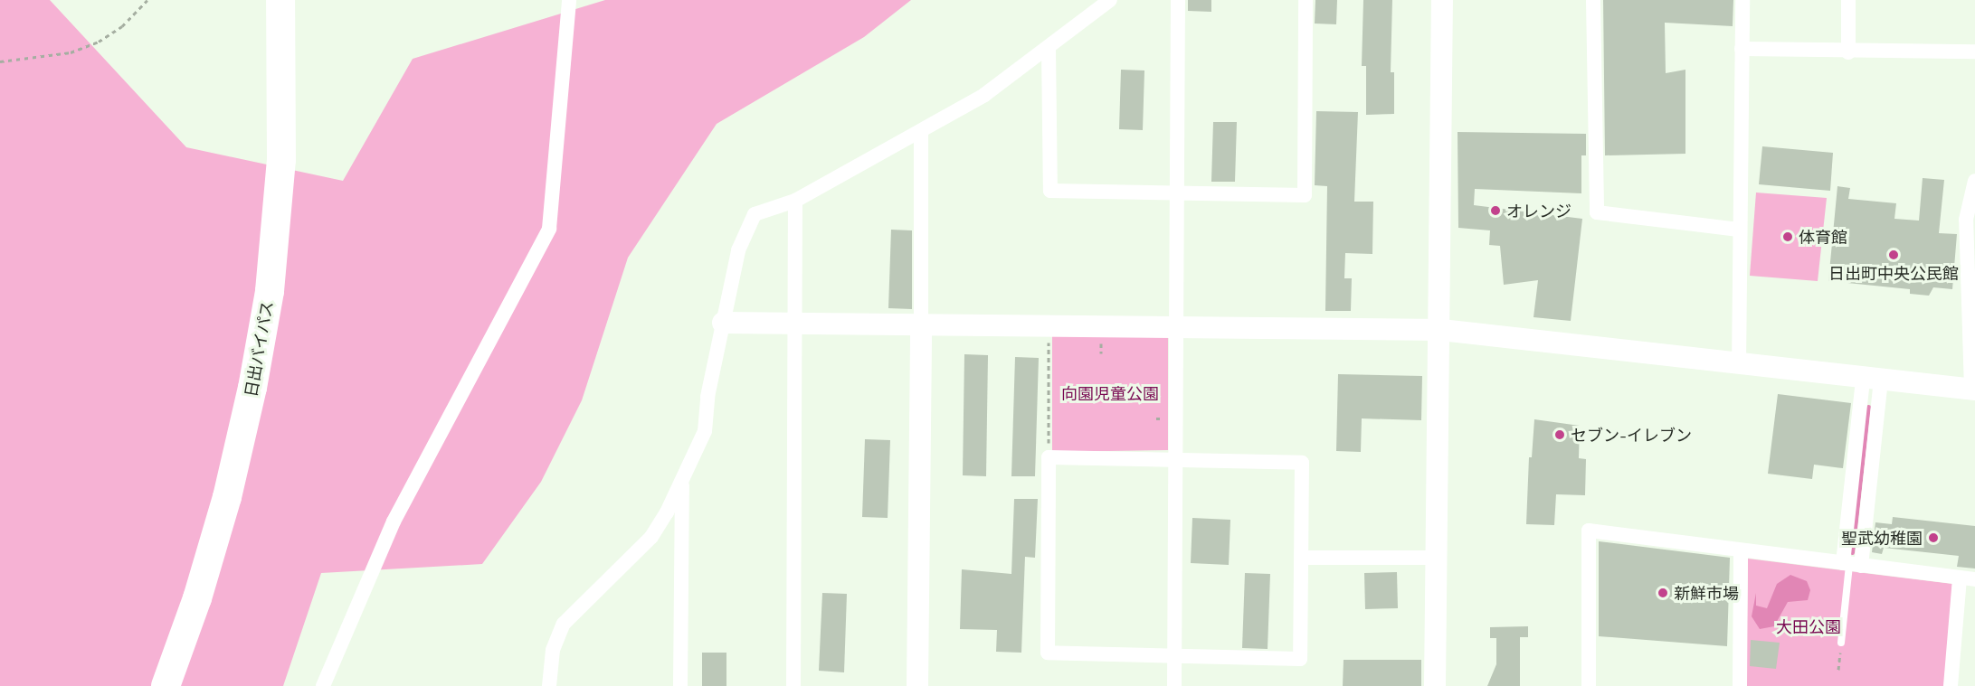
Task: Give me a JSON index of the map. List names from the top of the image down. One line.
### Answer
{"streets":{"highway":["日出バイパス"]},"parks":["向園児童公園","大田公園"],"places":["オレンジ","体育館","日出町中央公民館","セブン-イレブン","聖武幼稚園","新鮮市場"]}
